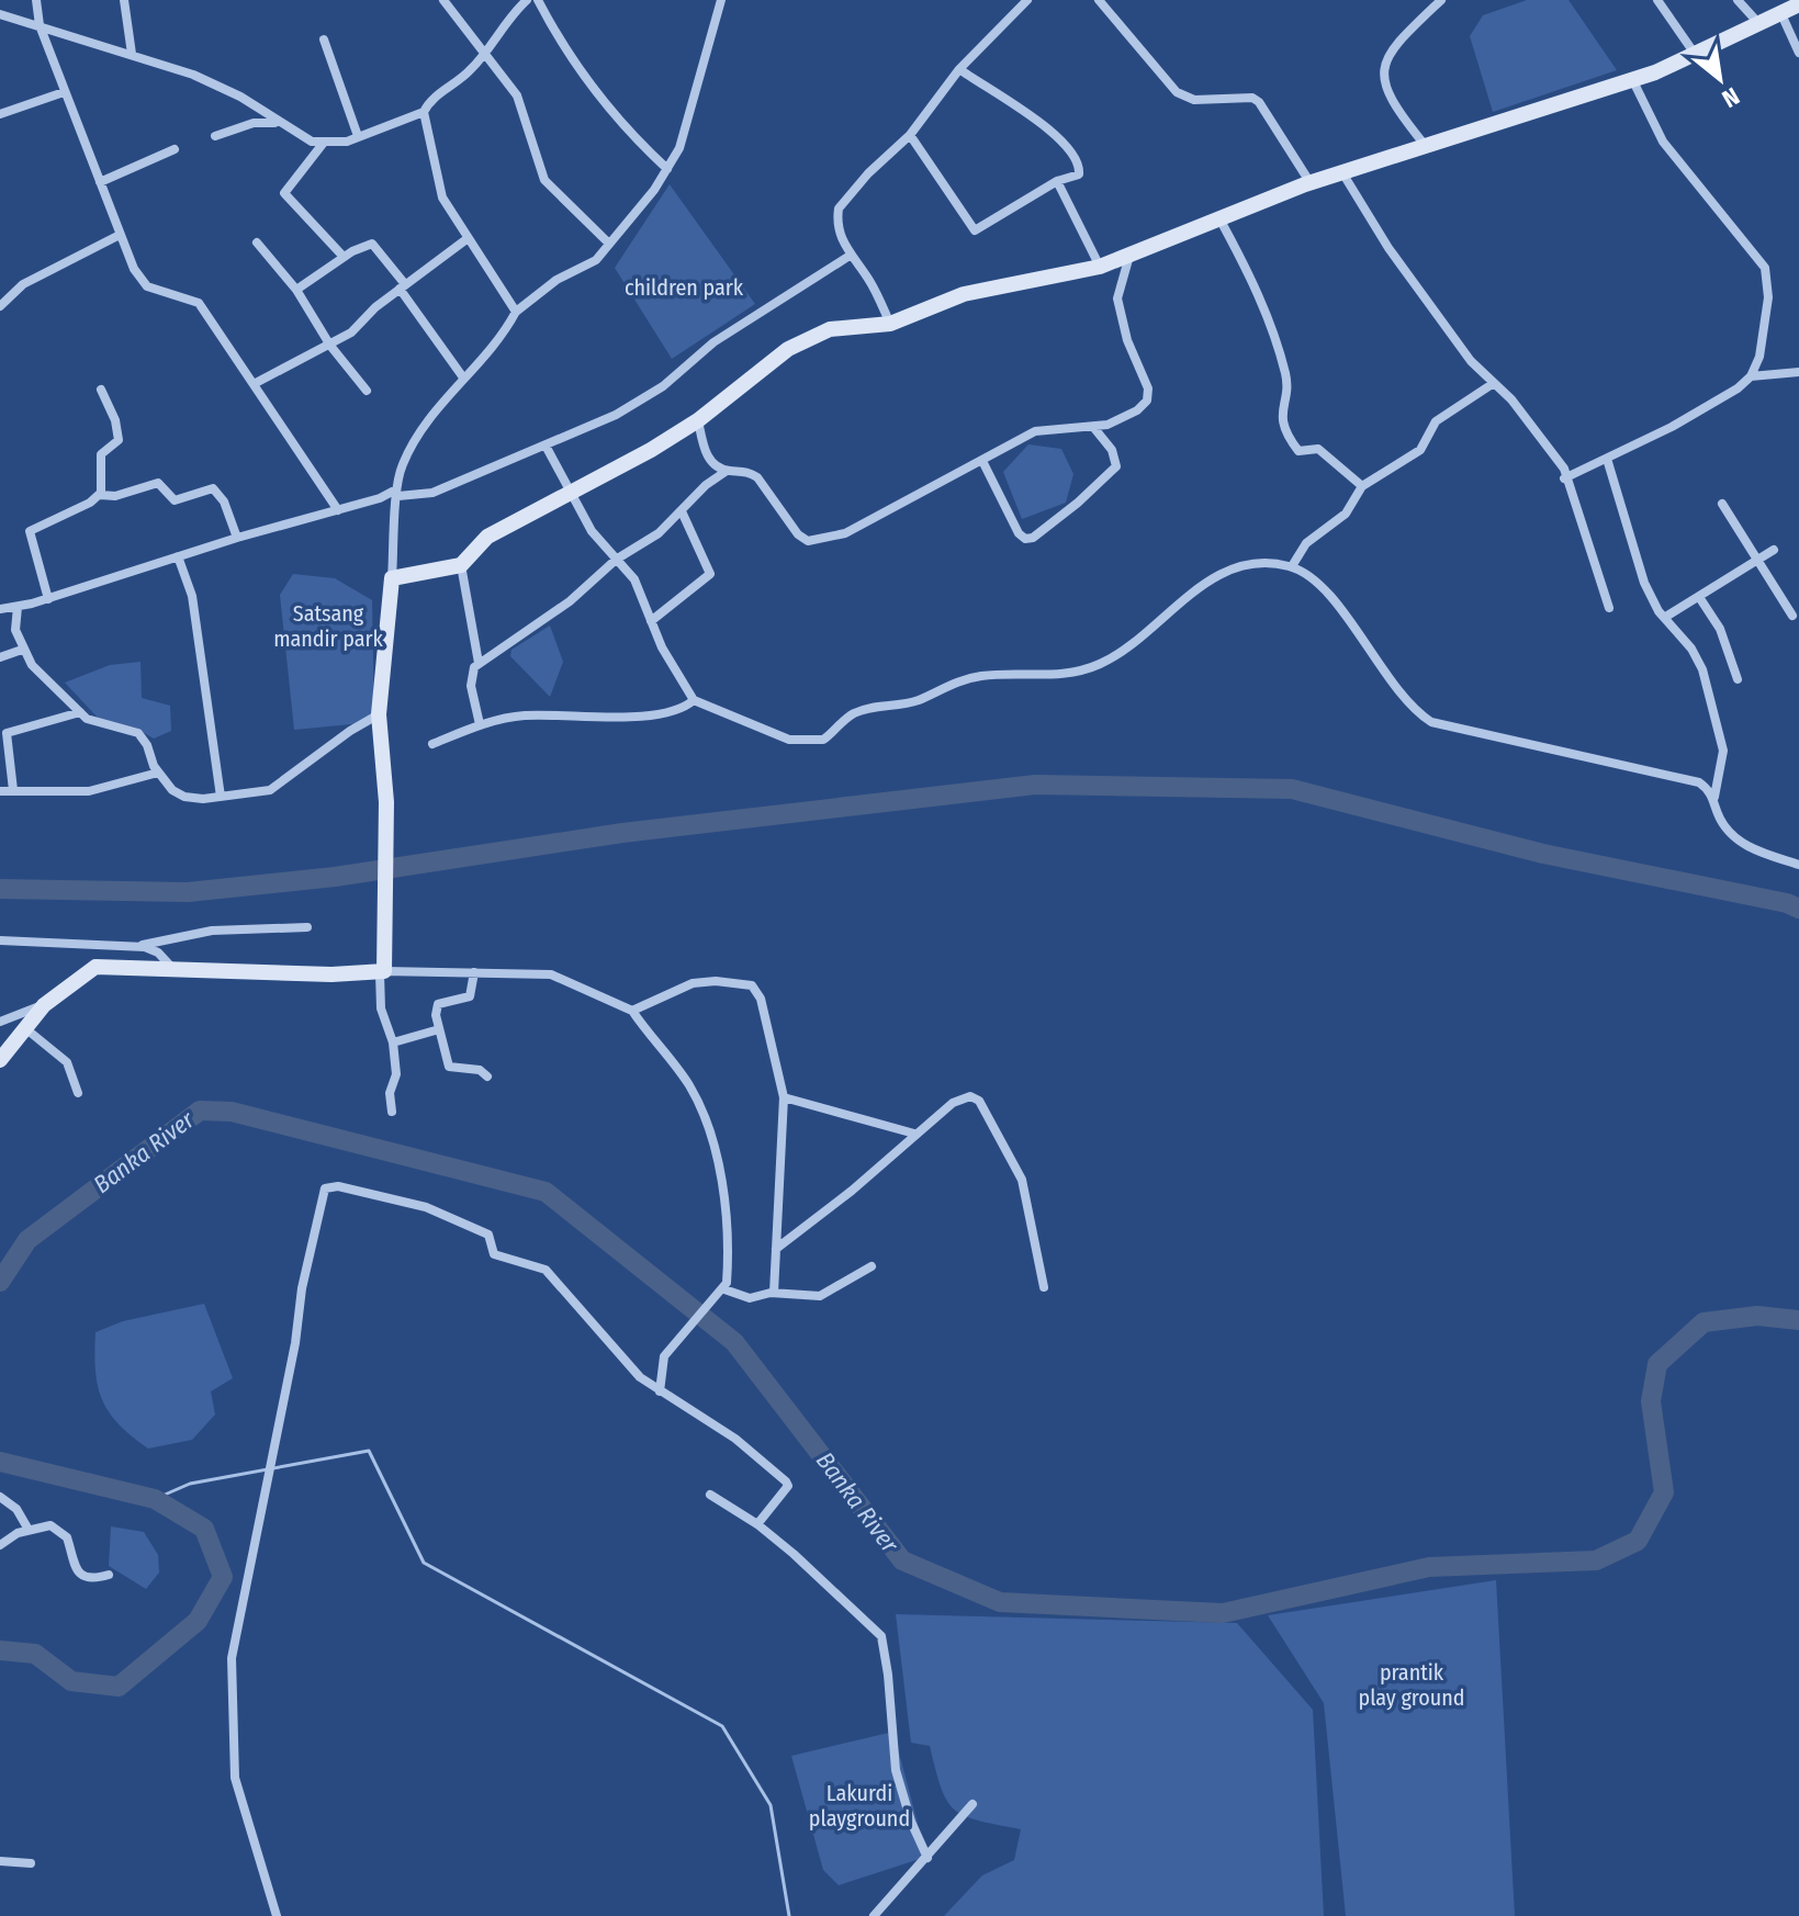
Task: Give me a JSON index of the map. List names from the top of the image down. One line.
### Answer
{"water":["Banka River"],"parks":["children park","Satsang mandir park","prantik play ground","Lakurdi playground"],"north":"bottom right"}
